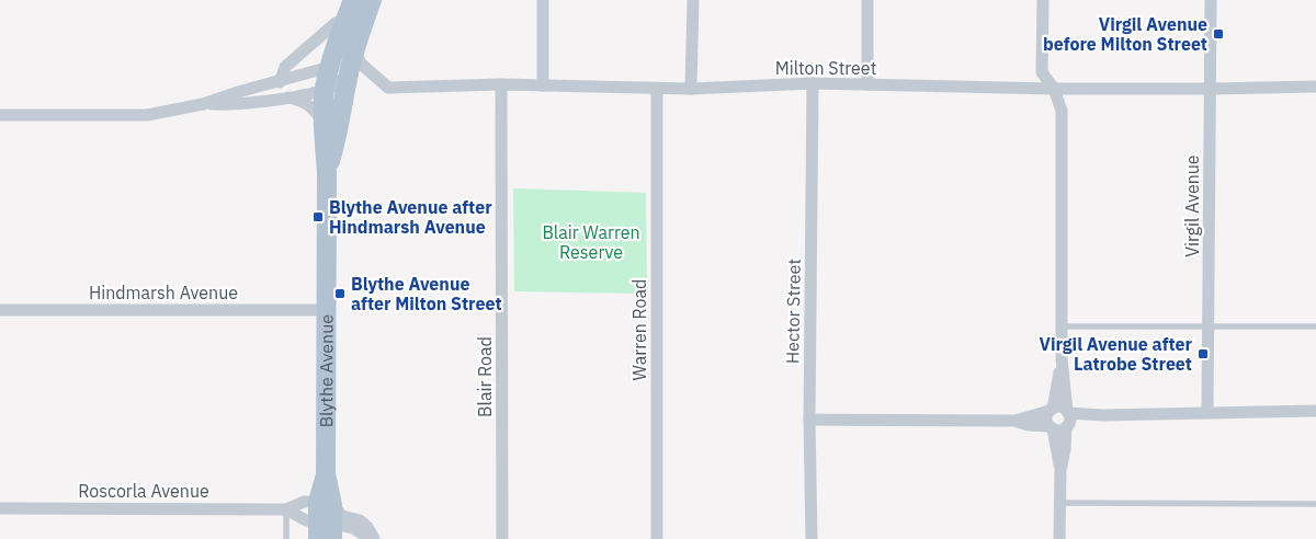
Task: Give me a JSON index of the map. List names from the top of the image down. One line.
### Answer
{"streets":{"main road":["Blythe Avenue"],"street":["Milton Street","Virgil Avenue","Hindmarsh Avenue","Hector Street","Warren Road","Blair Road","Roscorla Avenue"]},"crossings":[["Milton Street","Virgil Avenue"],["Milton Street","Hector Street"],["Milton Street","Warren Road"],["Milton Street","Blythe Avenue"],["Milton Street","Blair Road"],["Hindmarsh Avenue","Blythe Avenue"],["Blythe Avenue","Roscorla Avenue"]],"parks":["Blair Warren Reserve"],"places":{"transit":["Virgil Avenue before Milton Street","Blythe Avenue after Hindmarsh Avenue","Blythe Avenue after Milton Street","Virgil Avenue after Latrobe Street"]}}
